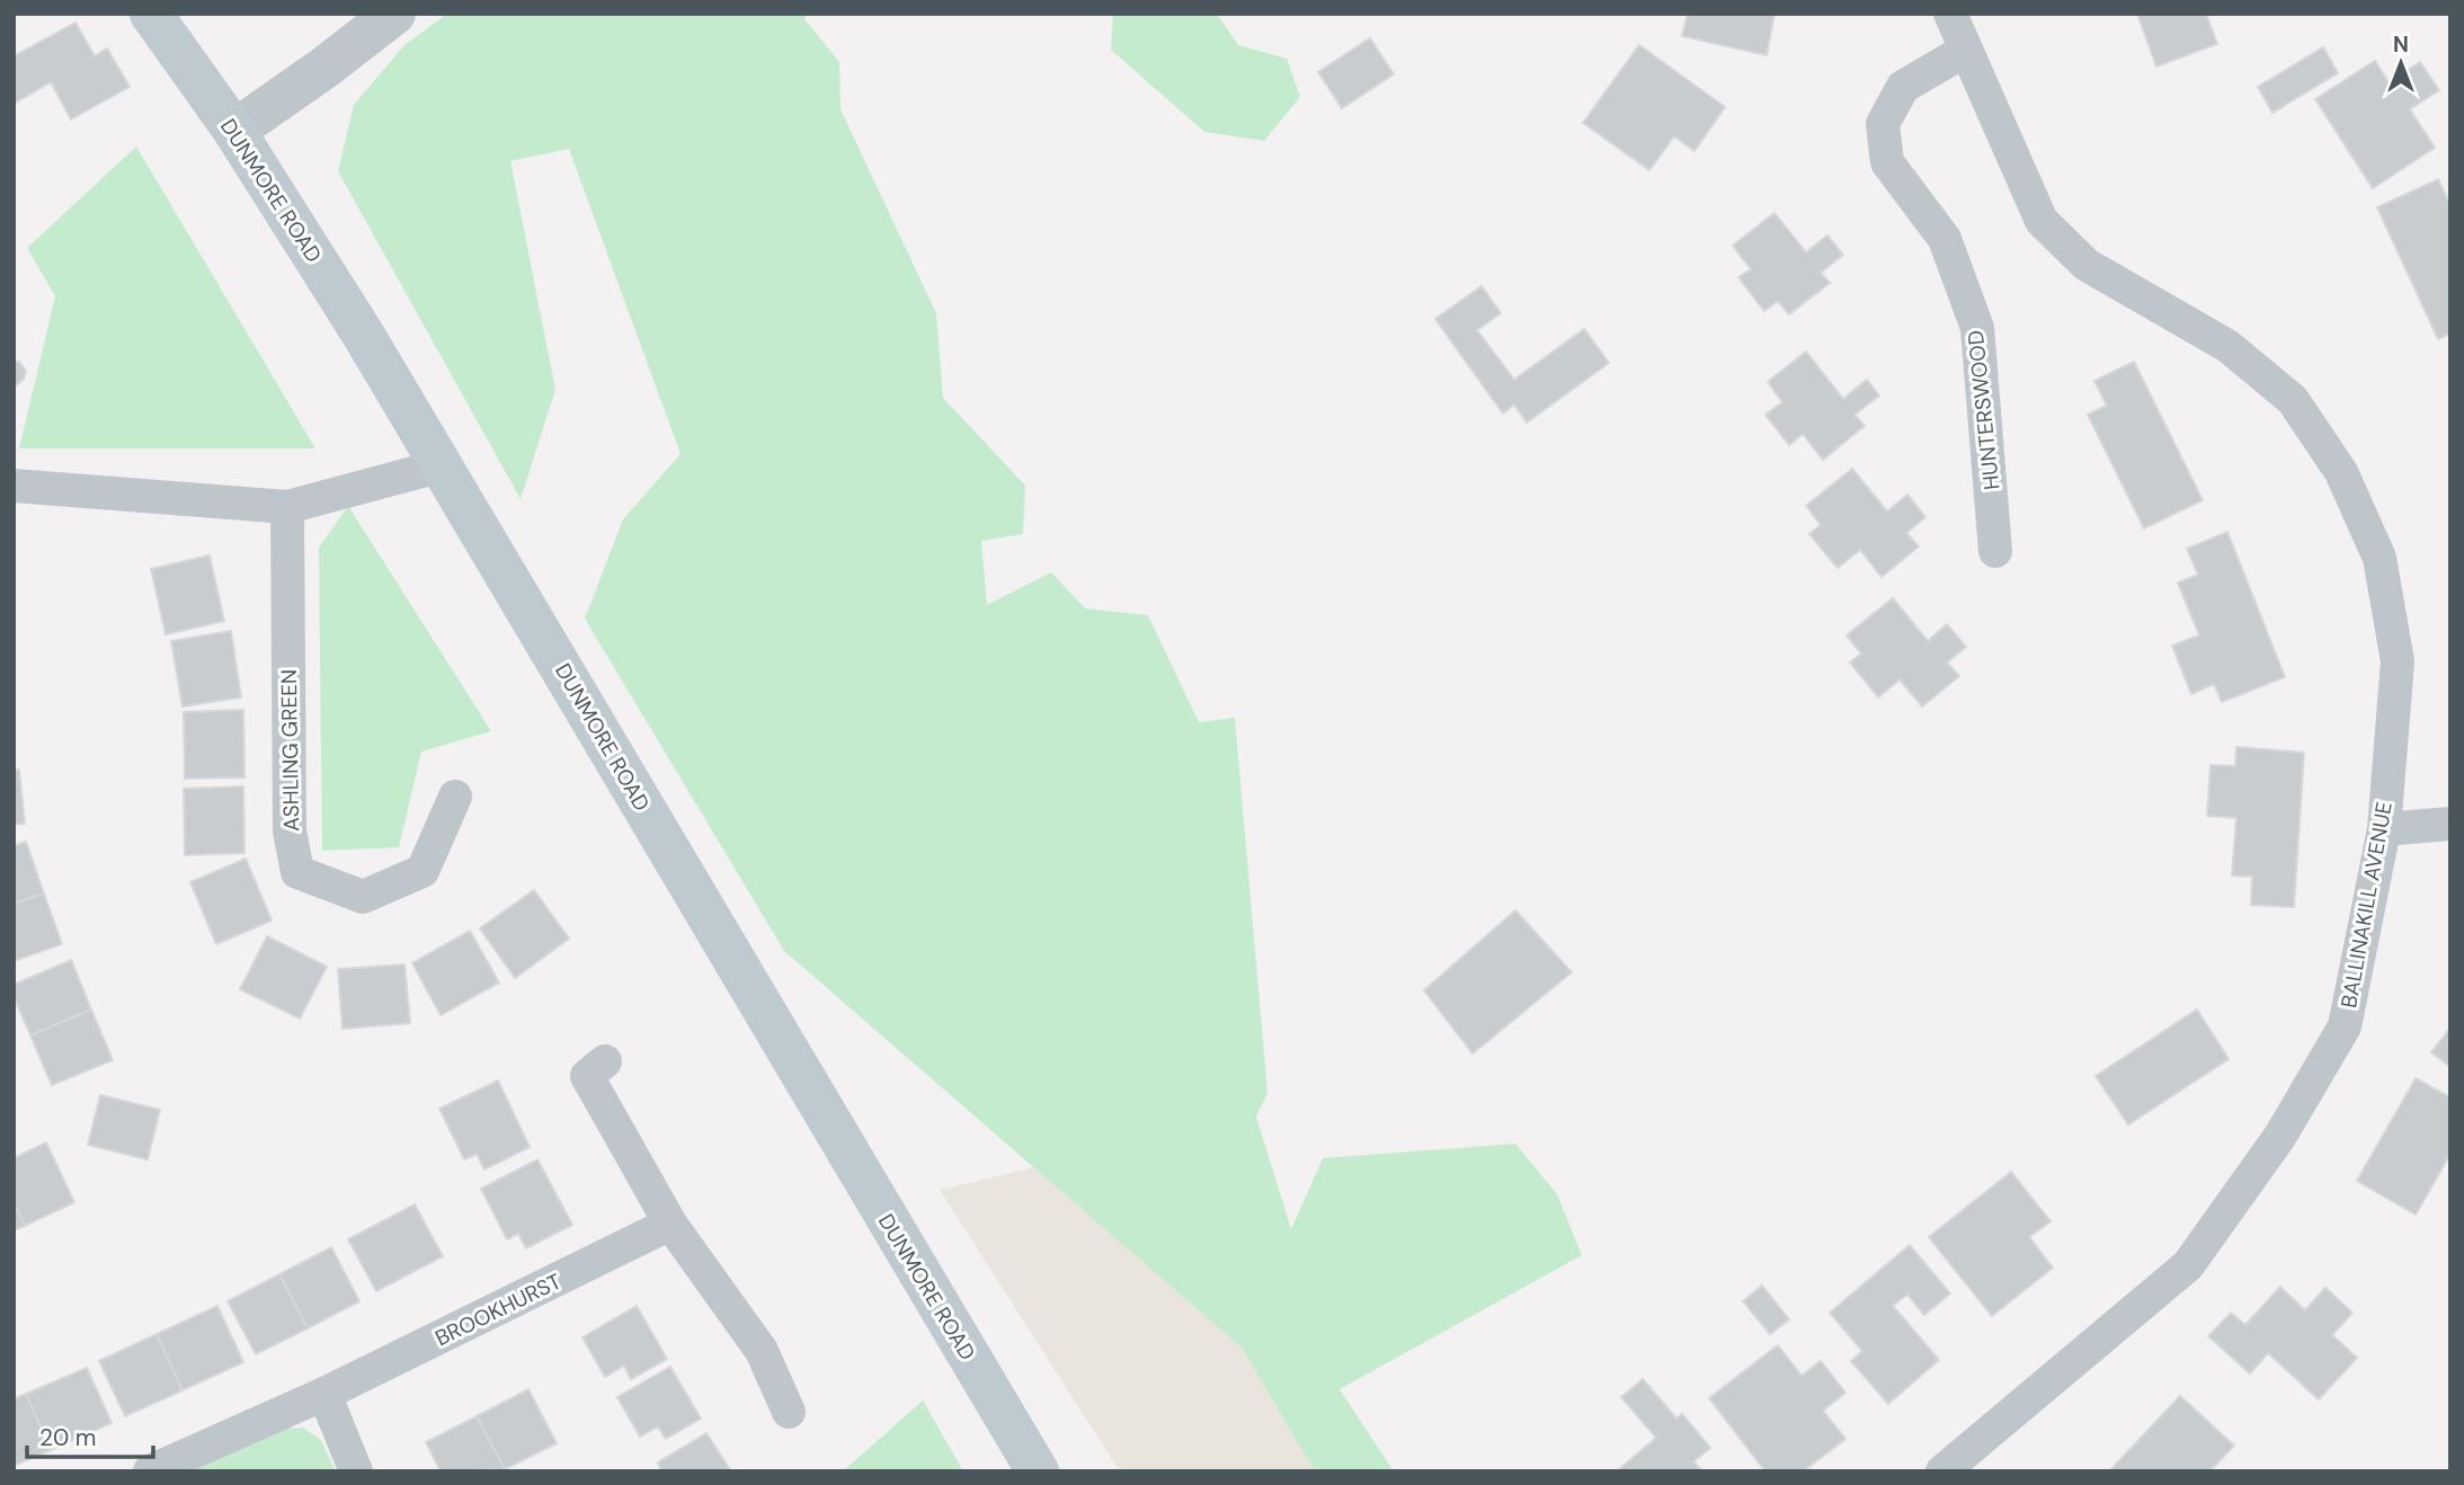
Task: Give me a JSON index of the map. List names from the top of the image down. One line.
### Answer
{"streets":{"main road":["DUNMORE ROAD"],"street":["HUNTERSWOOD","ASHLING GREEN","BALLINAKILL AVENUE","BROOKHURST"]},"crossings":[["HUNTERSWOOD","BALLINAKILL AVENUE"]],"scale_bar":"20 m","north":"top"}
